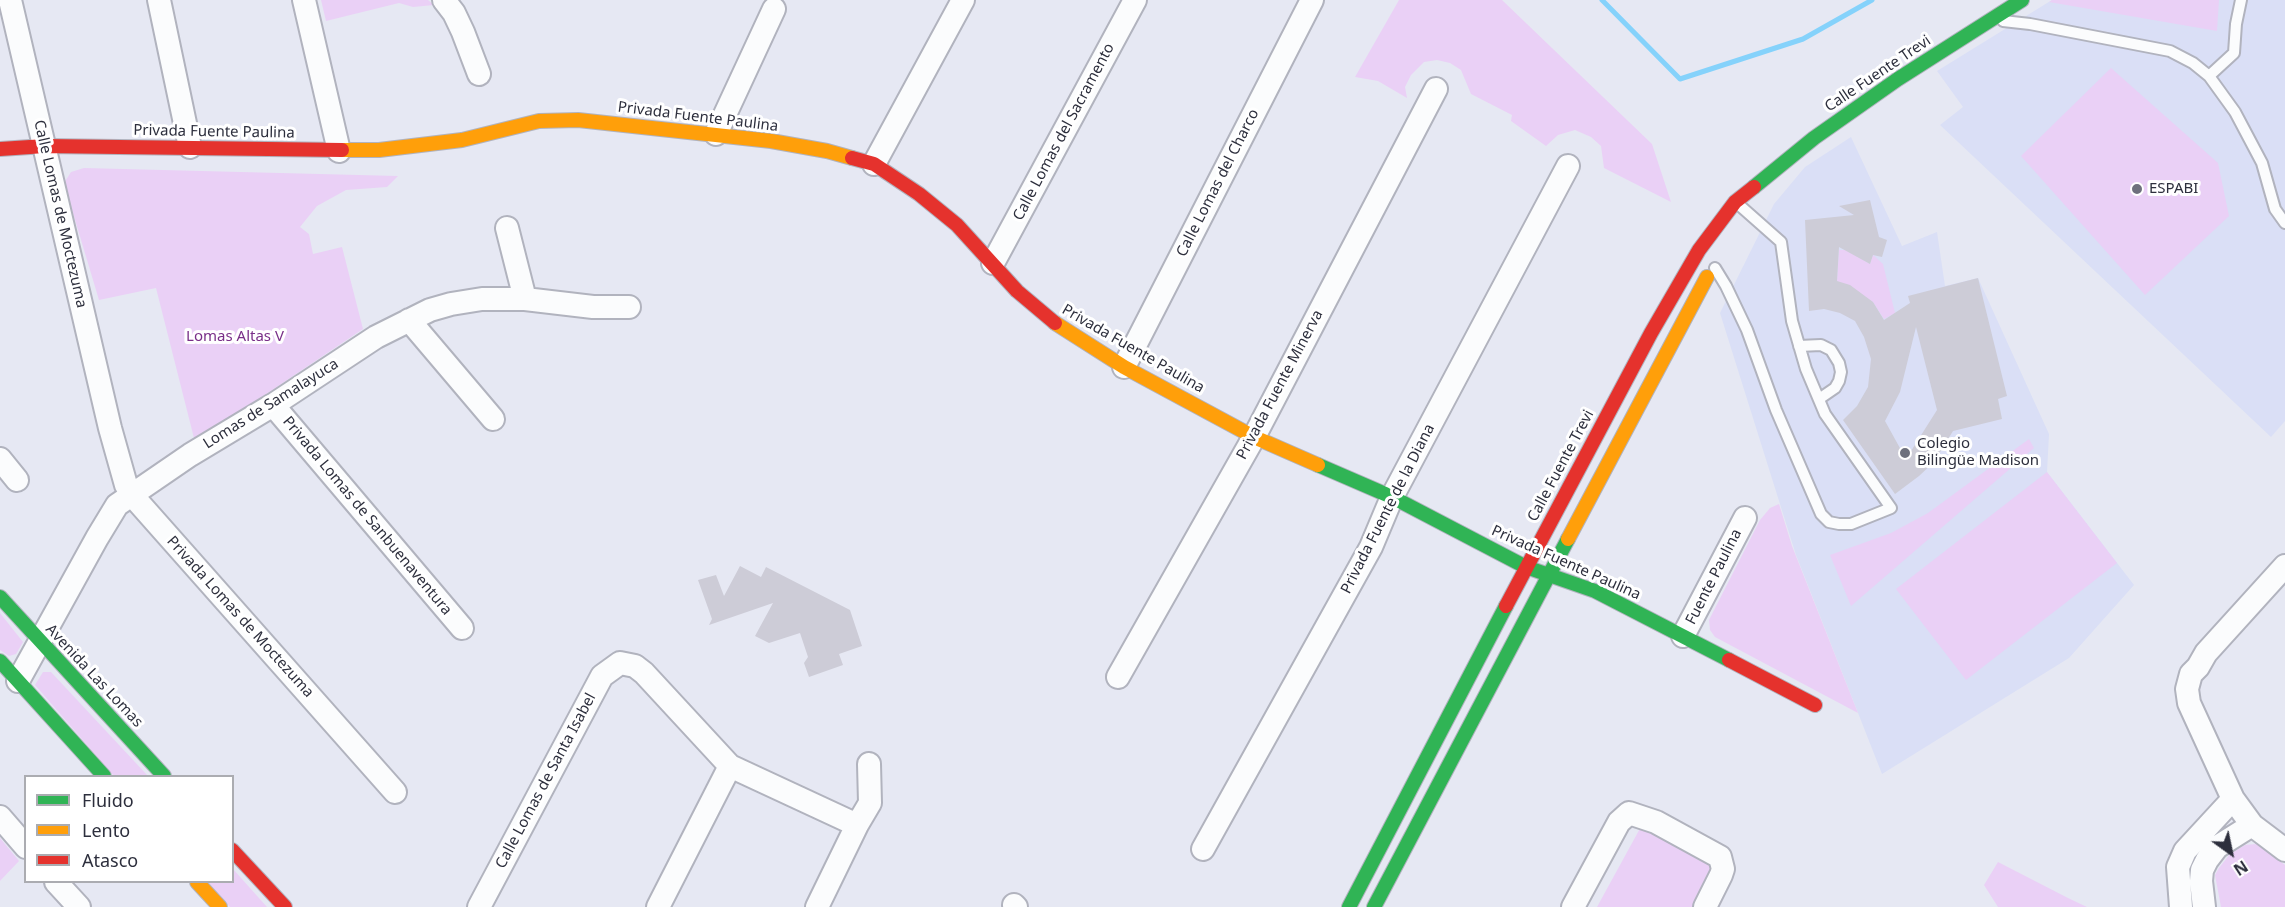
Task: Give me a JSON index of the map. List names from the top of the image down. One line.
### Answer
{"streets":{"street":["Calle Fuente Trevi","Privada Fuente Paulina","Calle Lomas del Sacramento","Calle Lomas del Charco","Calle Lomas de Moctezuma","Privada Fuente Minerva","Lomas de Samalayuca","Privada Fuente de la Diana","Privada Lomas de Sanbuenaventura","Fuente Paulina","Privada Lomas de Moctezuma","Avenida Las Lomas","Calle Lomas de Santa Isabel"]},"crossings":[["Calle Fuente Trevi","Privada Fuente Paulina"],["Privada Fuente Paulina","Calle Lomas del Sacramento"],["Privada Fuente Paulina","Calle Lomas del Charco"],["Privada Fuente Paulina","Calle Lomas de Moctezuma"],["Privada Fuente Paulina","Privada Fuente Minerva"],["Privada Fuente Paulina","Privada Fuente de la Diana"],["Privada Fuente Paulina","Fuente Paulina"],["Calle Lomas de Moctezuma","Privada Lomas de Moctezuma"],["Lomas de Samalayuca","Privada Lomas de Sanbuenaventura"],["Lomas de Samalayuca","Privada Lomas de Moctezuma"],["Lomas de Samalayuca","Avenida Las Lomas"]],"parks":["Lomas Altas V"],"places":["ESPABI","Colegio Bilingüe Madison"],"legend":["Fluido","Lento","Atasco"],"north":"bottom right"}
